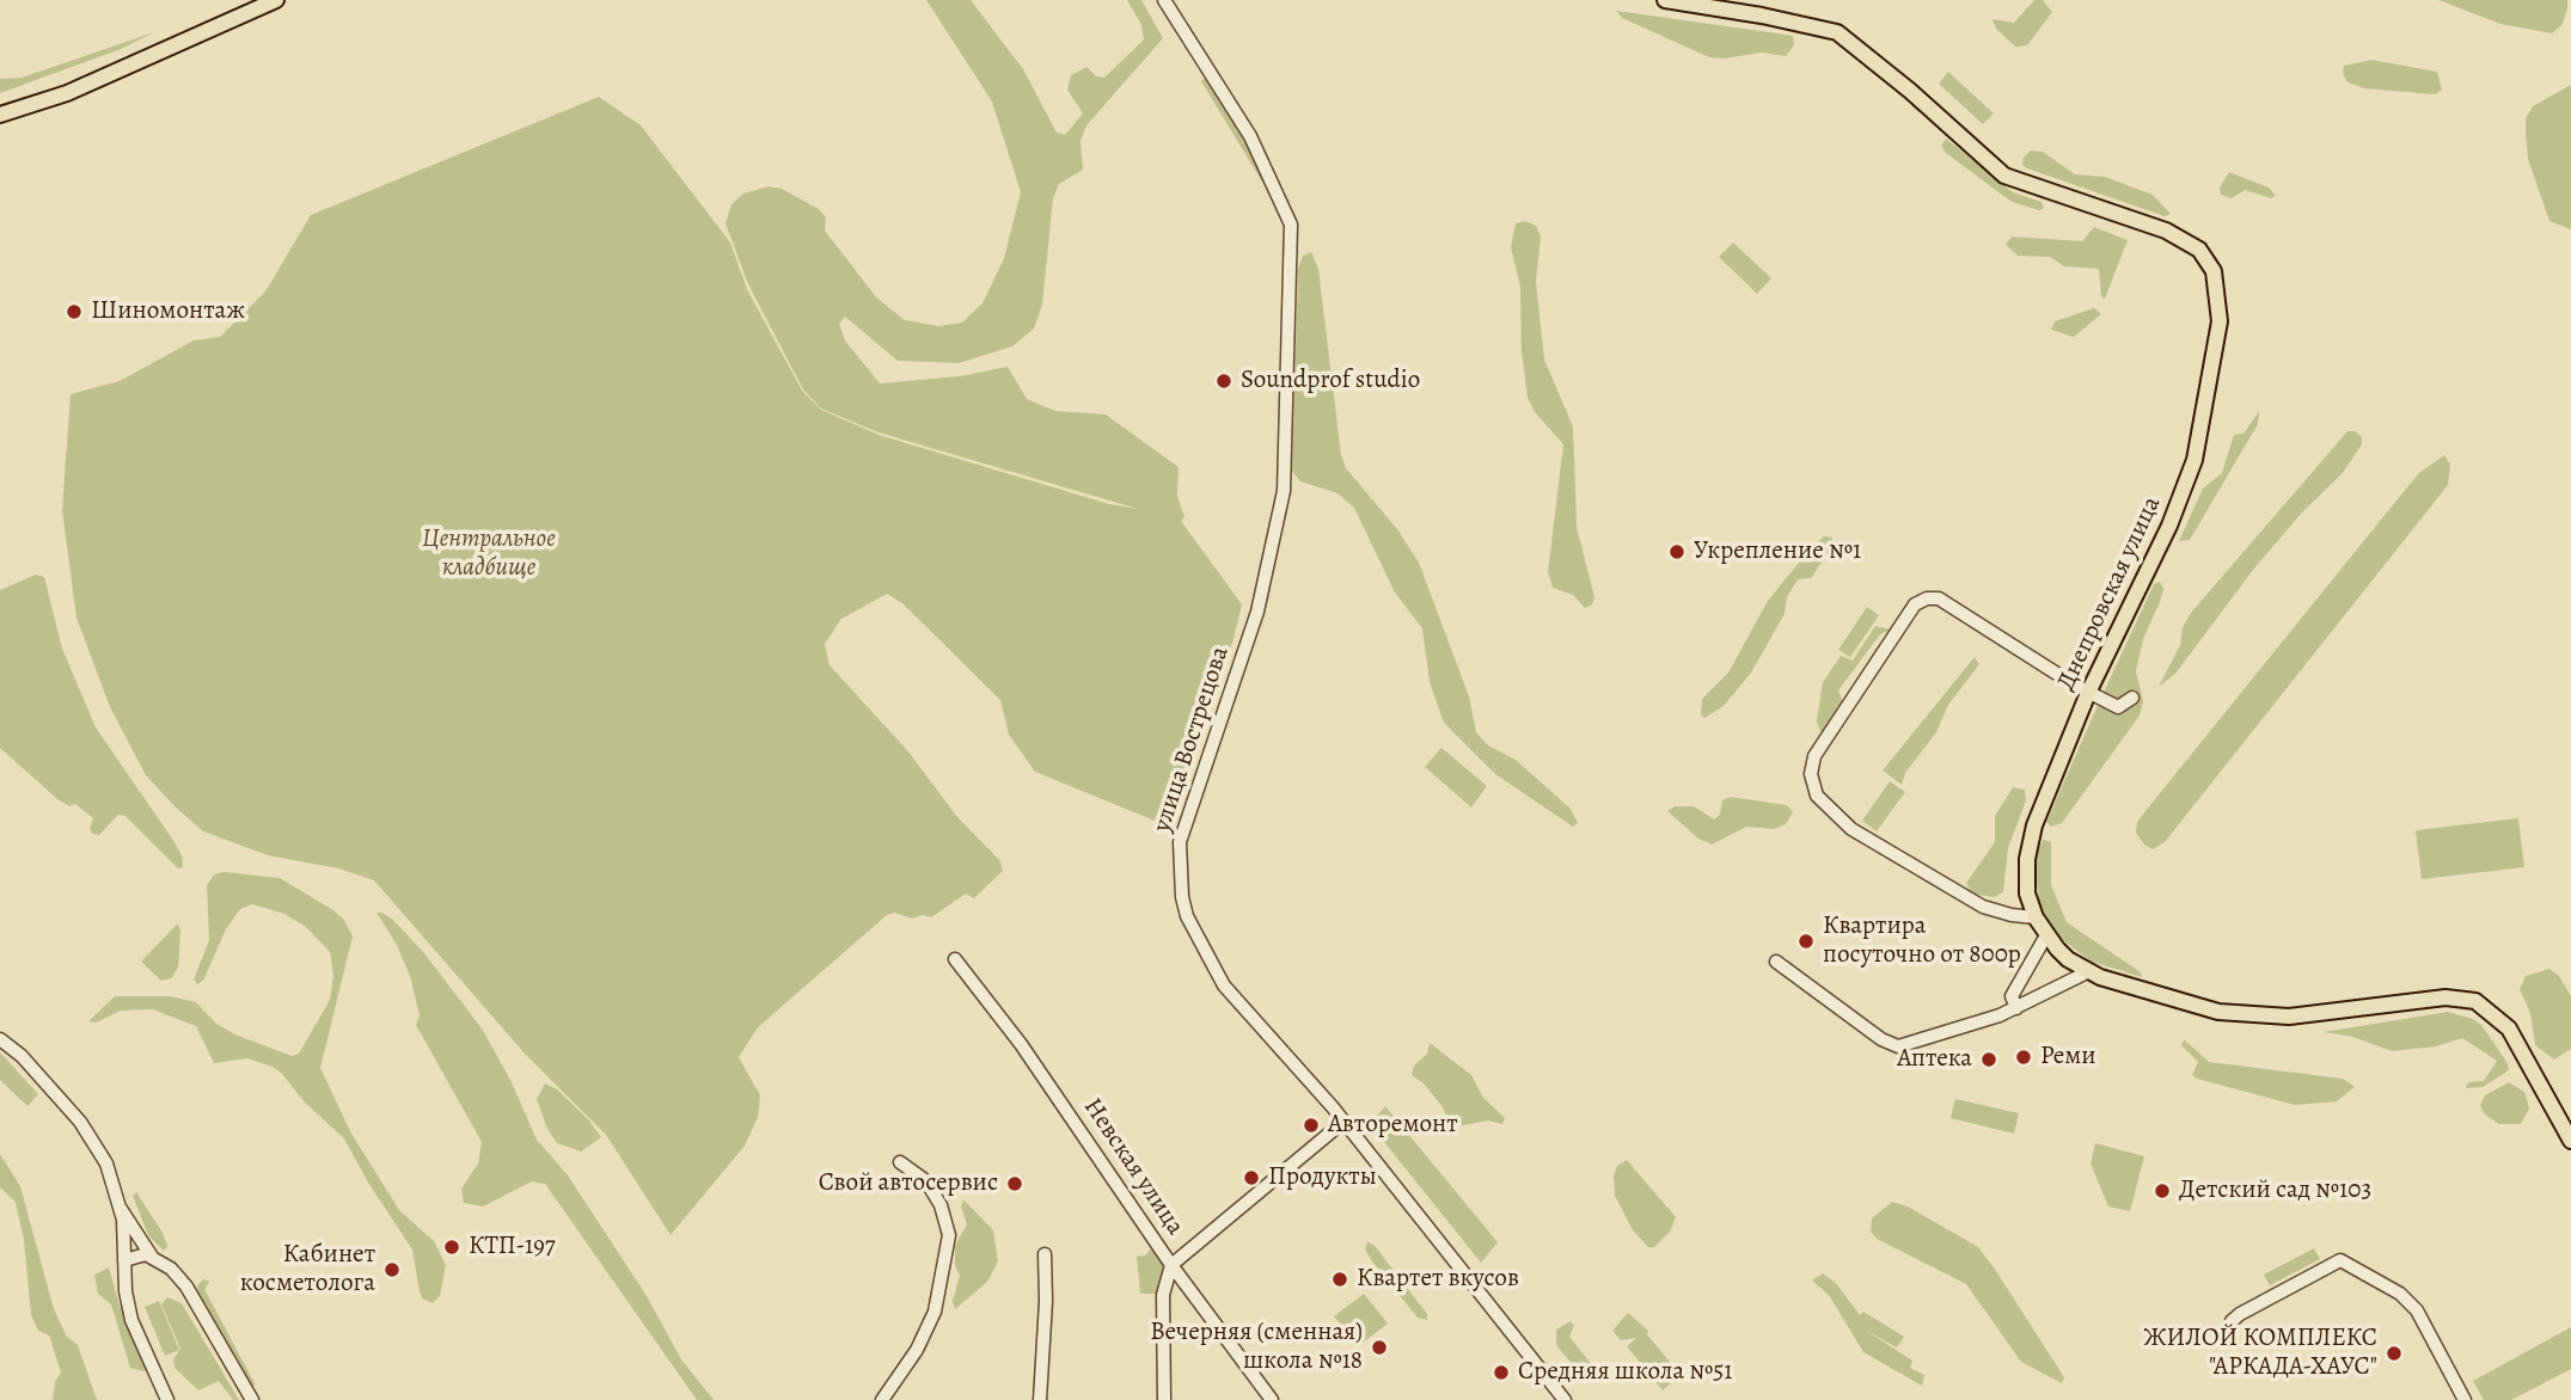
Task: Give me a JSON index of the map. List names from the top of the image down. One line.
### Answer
{"streets":{"main road":["Днепровская улица"],"street":["улица Вострецова","Невская улица"]},"parks":["Центральное кладбище"],"places":["Шиномонтаж","Soundprof studio","Укрепление №1","Квартира посуточно от 800р","Реми","Аптека","Авторемонт","Продукты","Свой автосервис","Детский сад №103","КТП-197","Кабинет косметолога","Квартет вкусов","Вечерняя (сменная) школа №18","ЖИЛОЙ КОМПЛЕКС \"АРКАДА-ХАУС\"","Средняя школа №51"]}
